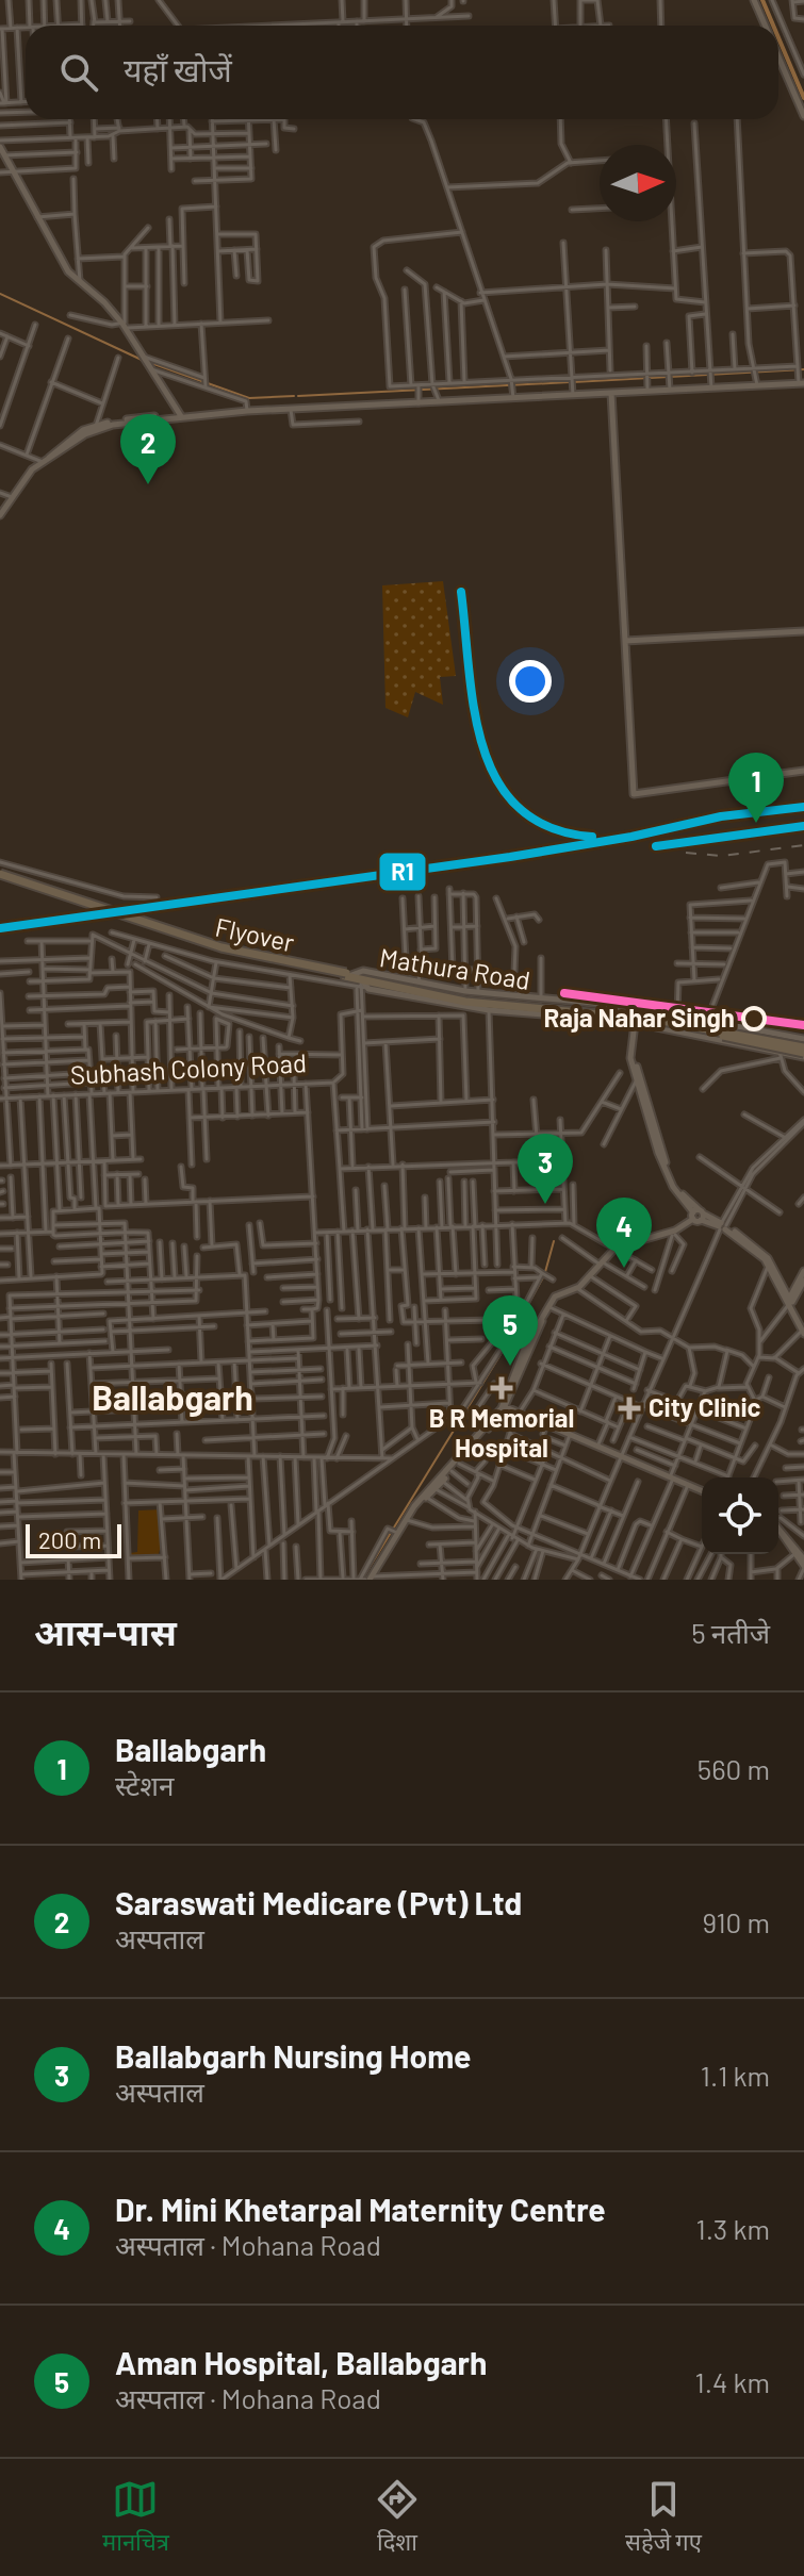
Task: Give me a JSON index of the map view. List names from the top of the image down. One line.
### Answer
{"streets":{"highway":["Flyover","Mathura Road"],"street":["Subhash Colony Road"]},"crossings":[["Flyover","Mathura Road"]],"districts":["Ballabgarh"],"places":{"other":["Raja Nahar Singh"],"health":["B R Memorial Hospital","City Clinic"]},"lines":["transit line R1"],"scale_bar":"200 m","north":"right","page":{"search":"यहाँ खोजें","pins":["2","1","3","4","5"],"scale":"200 m","heading":["आस-पास","5 नतीजे"],"list":[{"mark":"1","name":"Ballabgarh","note":"स्टेशन","value":"560 m"},{"mark":"2","name":"Saraswati Medicare (Pvt) Ltd","note":"अस्पताल","value":"910 m"},{"mark":"3","name":"Ballabgarh Nursing Home","note":"अस्पताल","value":"1.1 km"},{"mark":"4","name":"Dr. Mini Khetarpal Maternity Centre","note":"अस्पताल · Mohana Road","value":"1.3 km"},{"mark":"5","name":"Aman Hospital, Ballabgarh","note":"अस्पताल · Mohana Road","value":"1.4 km"}],"nav":["मानचित्र","दिशा","सहेजे गए"]}}
